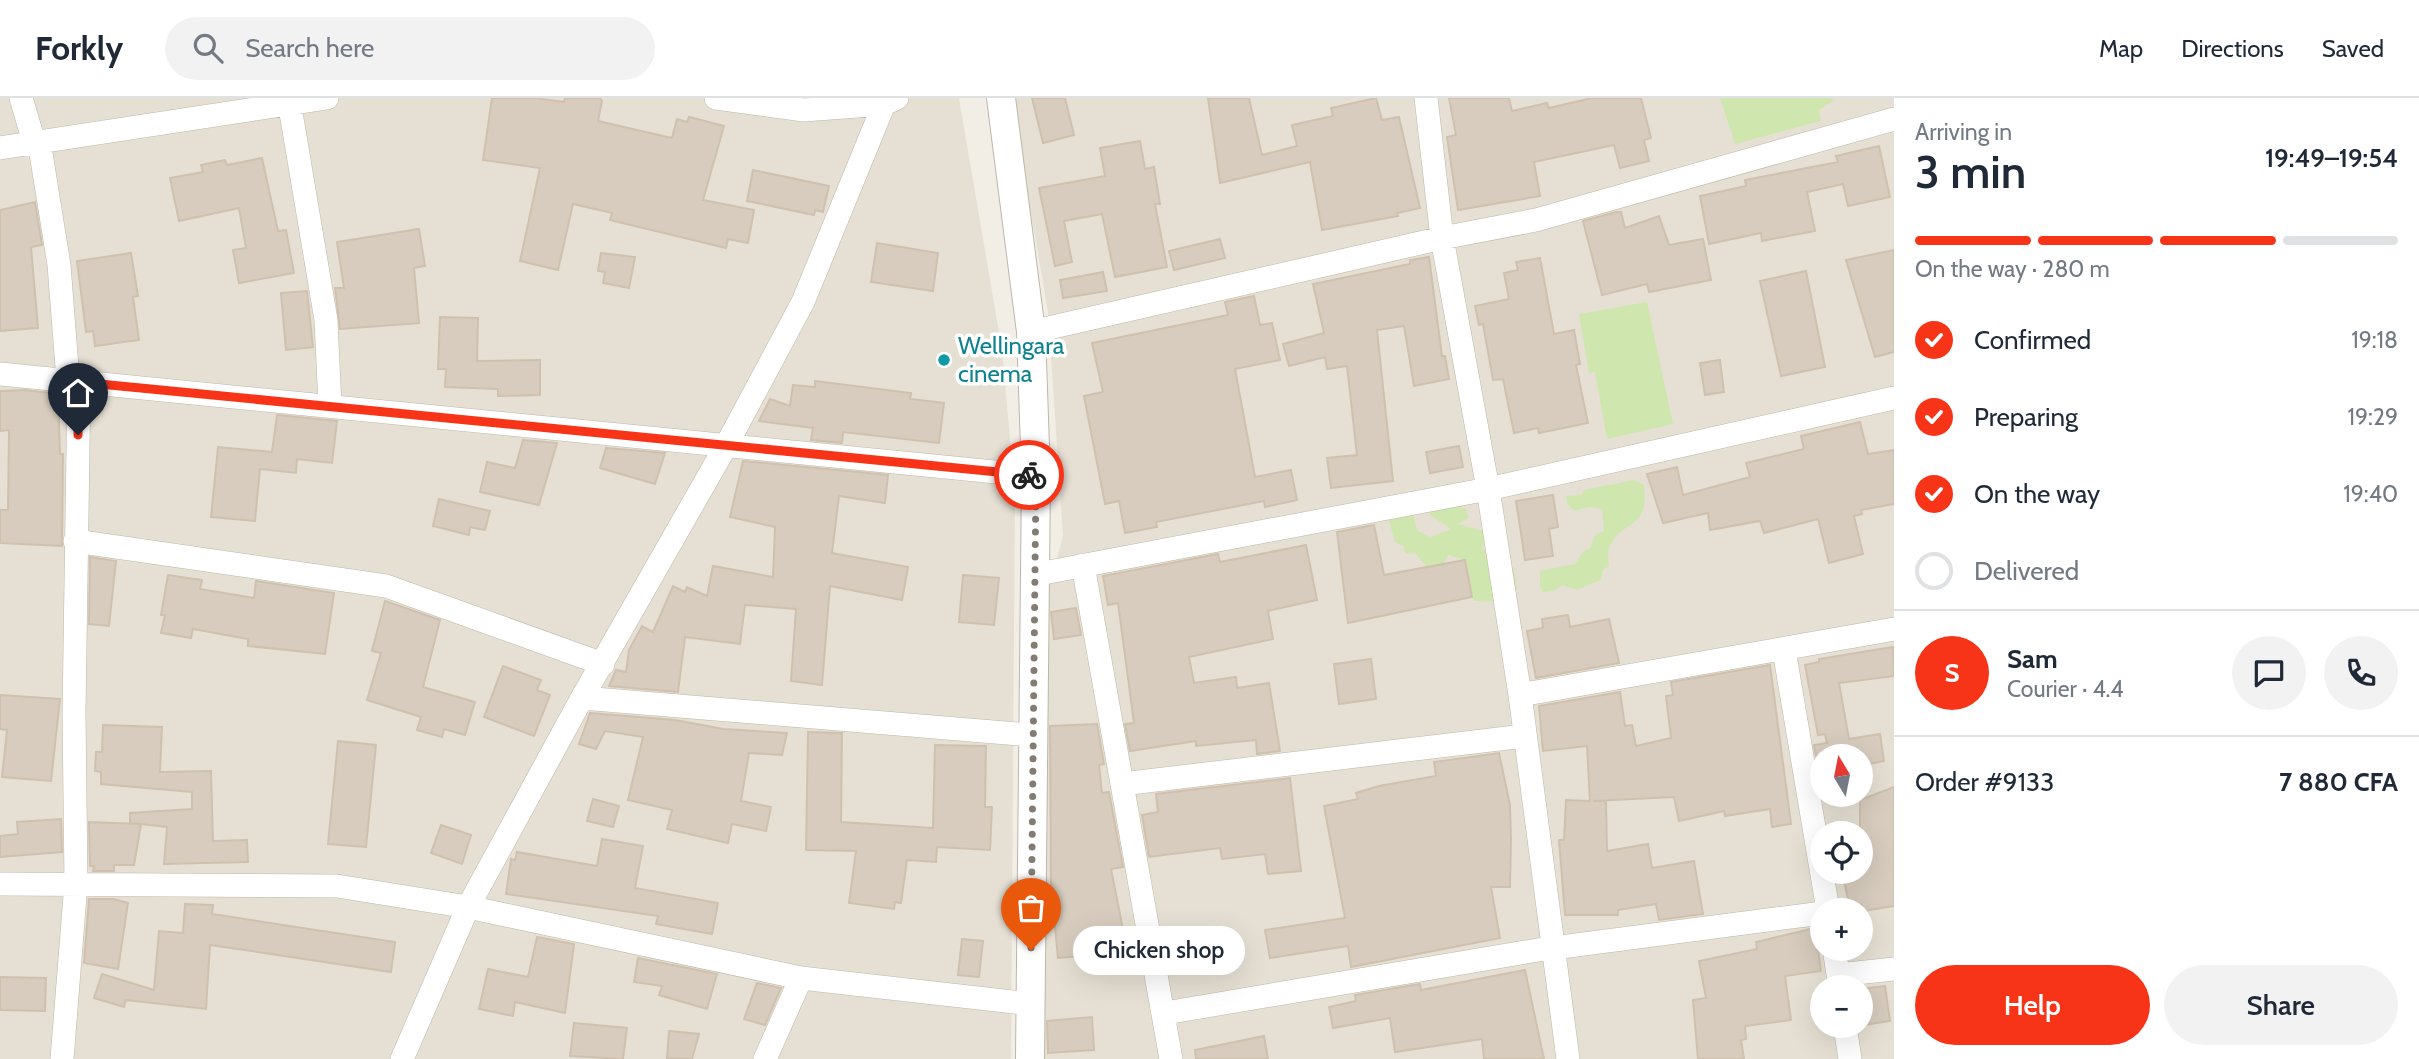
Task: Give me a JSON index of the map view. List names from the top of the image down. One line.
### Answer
{"places":["Wellingara cinema","Chicken shop"],"north":"top","page":{"header":"Forkly","search":"Search here","nav":["Map","Directions","Saved"],"heading":["3 min","Arriving in","19:49–19:54"],"panel":["Sam","Courier · 4.4","Order #9133","7 880 CFA"],"bar":"On the way · 280 m","list":[["Confirmed","19:18"],["Preparing","19:29"],["On the way","19:40"],"Delivered"],"round":"S","map_buttons":["+","−"],"bubble":"Chicken shop","buttons":["Help","Share"]}}
